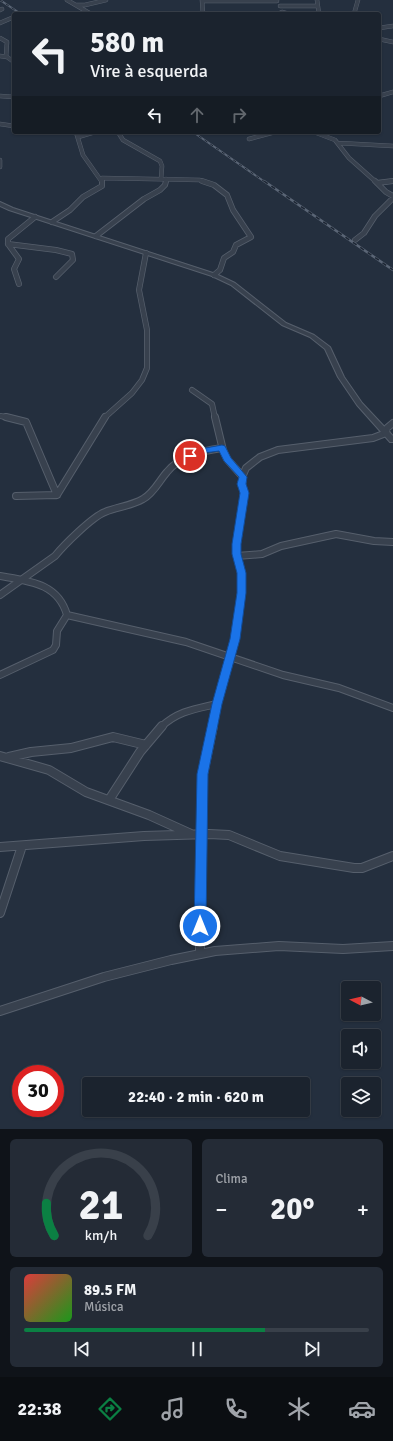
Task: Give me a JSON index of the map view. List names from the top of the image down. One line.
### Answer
{"north":"left","page":{"turn":["580 m","Vire à esquerda"],"limit":"30","trip":"22:40 · 2 min · 620 m","tile":"Clima","heat":["−","20°","+"],"song":["89.5 FM","Música"],"tabs":"22:38","gauge":["21","km/h"]}}
